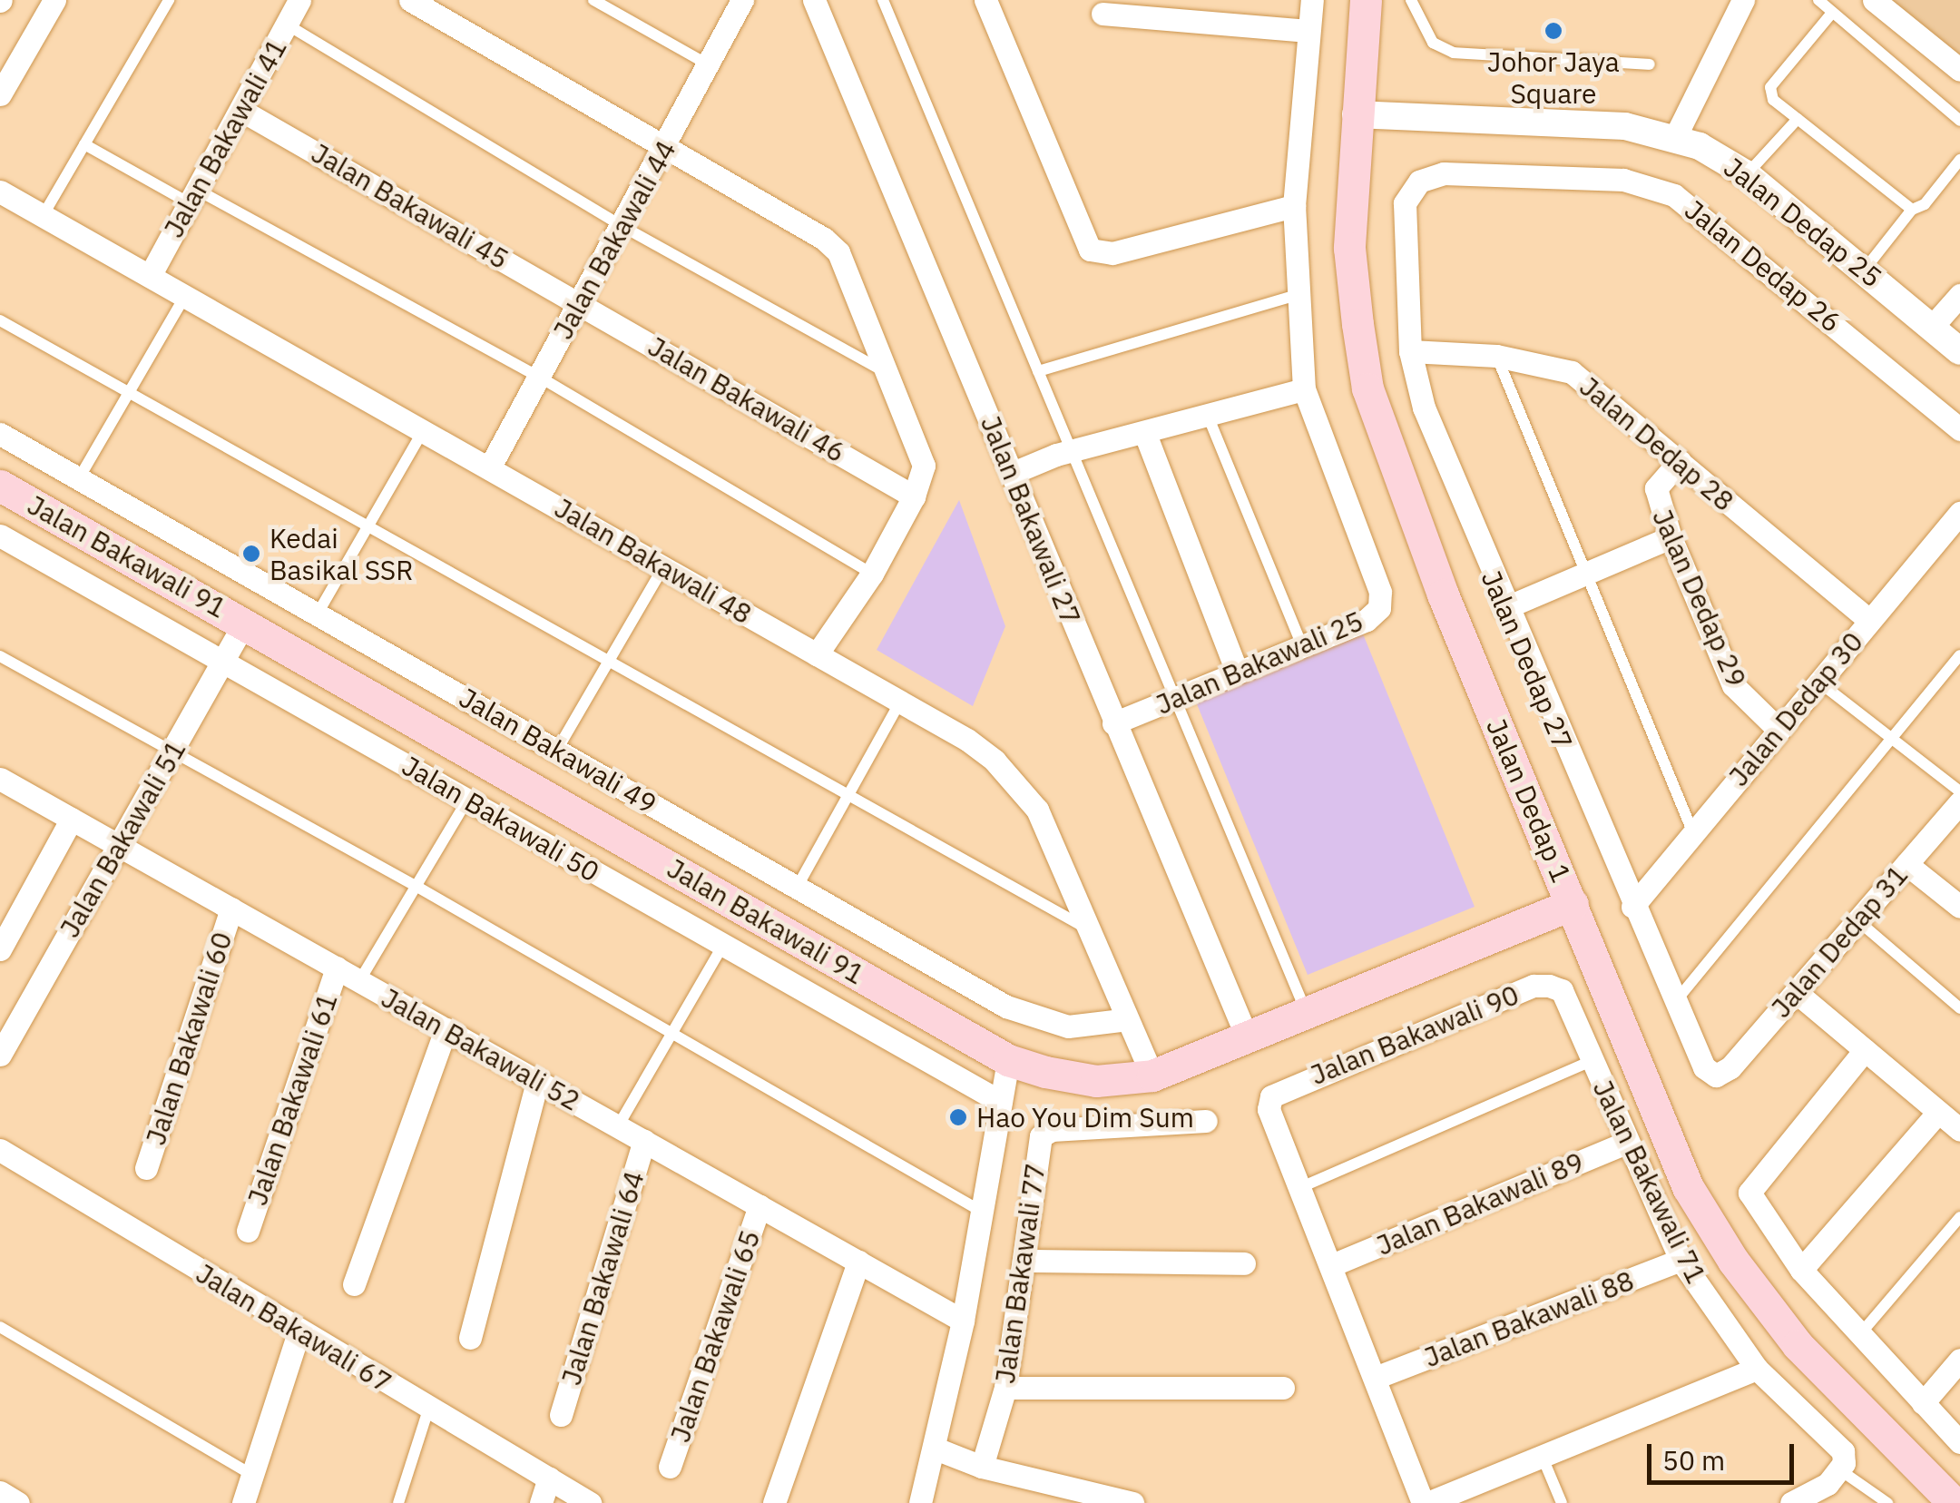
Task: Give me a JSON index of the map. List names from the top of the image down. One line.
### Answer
{"streets":{"main road":["Jalan Bakawali 91","Jalan Dedap 1"],"street":["Jalan Bakawali 41","Jalan Bakawali 45","Jalan Dedap 25","Jalan Bakawali 44","Jalan Dedap 26","Jalan Bakawali 46","Jalan Dedap 28","Jalan Bakawali 27","Jalan Bakawali 48","Jalan Dedap 29","Jalan Dedap 27","Jalan Bakawali 25","Jalan Dedap 30","Jalan Bakawali 49","Jalan Bakawali 50","Jalan Bakawali 51","Jalan Dedap 31","Jalan Bakawali 90","Jalan Bakawali 60","Jalan Bakawali 52","Jalan Bakawali 61","Jalan Bakawali 71","Jalan Bakawali 89","Jalan Bakawali 77","Jalan Bakawali 64","Jalan Bakawali 88","Jalan Bakawali 67","Jalan Bakawali 65"]},"crossings":[["Jalan Bakawali 41","Jalan Bakawali 45"],["Jalan Bakawali 41","Jalan Bakawali 48"],["Jalan Bakawali 45","Jalan Bakawali 44"],["Jalan Bakawali 45","Jalan Bakawali 46"],["Jalan Dedap 25","Jalan Dedap 1"],["Jalan Bakawali 44","Jalan Bakawali 46"],["Jalan Bakawali 44","Jalan Bakawali 48"],["Jalan Dedap 26","Jalan Dedap 27"],["Jalan Dedap 28","Jalan Dedap 29"],["Jalan Dedap 28","Jalan Dedap 27"],["Jalan Dedap 28","Jalan Dedap 30"],["Jalan Bakawali 27","Jalan Bakawali 91"],["Jalan Bakawali 27","Jalan Bakawali 25"],["Jalan Bakawali 91","Jalan Bakawali 48"],["Jalan Bakawali 91","Jalan Dedap 1"],["Jalan Bakawali 91","Jalan Bakawali 51"],["Jalan Bakawali 48","Jalan Bakawali 49"],["Jalan Dedap 29","Jalan Dedap 30"],["Jalan Dedap 27","Jalan Dedap 30"],["Jalan Dedap 27","Jalan Dedap 31"],["Jalan Bakawali 50","Jalan Bakawali 51"],["Jalan Bakawali 51","Jalan Bakawali 52"],["Jalan Bakawali 90","Jalan Bakawali 71"],["Jalan Bakawali 60","Jalan Bakawali 52"],["Jalan Bakawali 52","Jalan Bakawali 61"],["Jalan Bakawali 52","Jalan Bakawali 64"],["Jalan Bakawali 52","Jalan Bakawali 65"],["Jalan Bakawali 71","Jalan Bakawali 89"],["Jalan Bakawali 71","Jalan Bakawali 88"]],"places":["Johor Jaya Square","Kedai Basikal SSR","Hao You Dim Sum"],"scale_bar":"50 m"}
